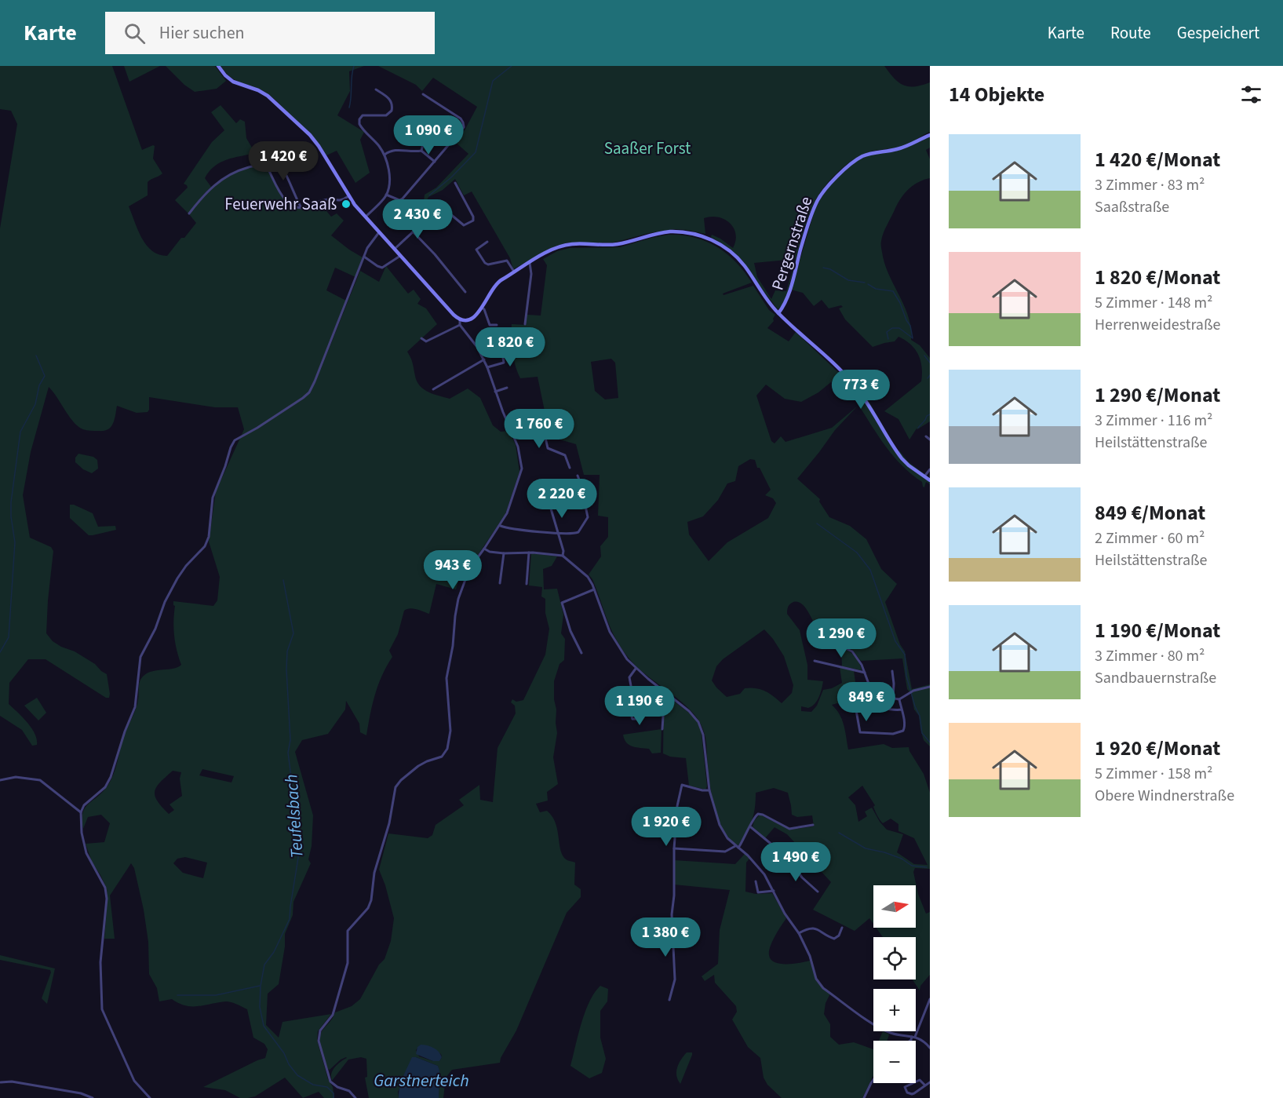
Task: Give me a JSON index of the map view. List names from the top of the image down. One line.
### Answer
{"streets":{"street":["Pergernstraße"]},"water":["Teufelsbach","Garstnerteich"],"parks":["Saaßer Forst"],"places":["Feuerwehr Saaß"],"north":"right","page":{"header":"Karte","search":"Hier suchen","nav":["Karte","Route","Gespeichert"],"heading":"14 Objekte","price":["1 090 €","1 420 €","2 430 €","1 820 €","773 €","1 760 €","2 220 €","943 €","1 290 €","849 €","1 190 €","1 920 €","1 490 €","1 380 €"],"list":[{"name":"1 420 €/Monat","note":"3 Zimmer · 83 m² · Saaßstraße"},{"name":"1 820 €/Monat","note":"5 Zimmer · 148 m² · Herrenweidestraße"},{"name":"1 290 €/Monat","note":"3 Zimmer · 116 m² · Heilstättenstraße"},{"name":"849 €/Monat","note":"2 Zimmer · 60 m² · Heilstättenstraße"},{"name":"1 190 €/Monat","note":"3 Zimmer · 80 m² · Sandbauernstraße"},{"name":"1 920 €/Monat","note":"5 Zimmer · 158 m² · Obere Windnerstraße"}],"map_buttons":["+","−"]}}
